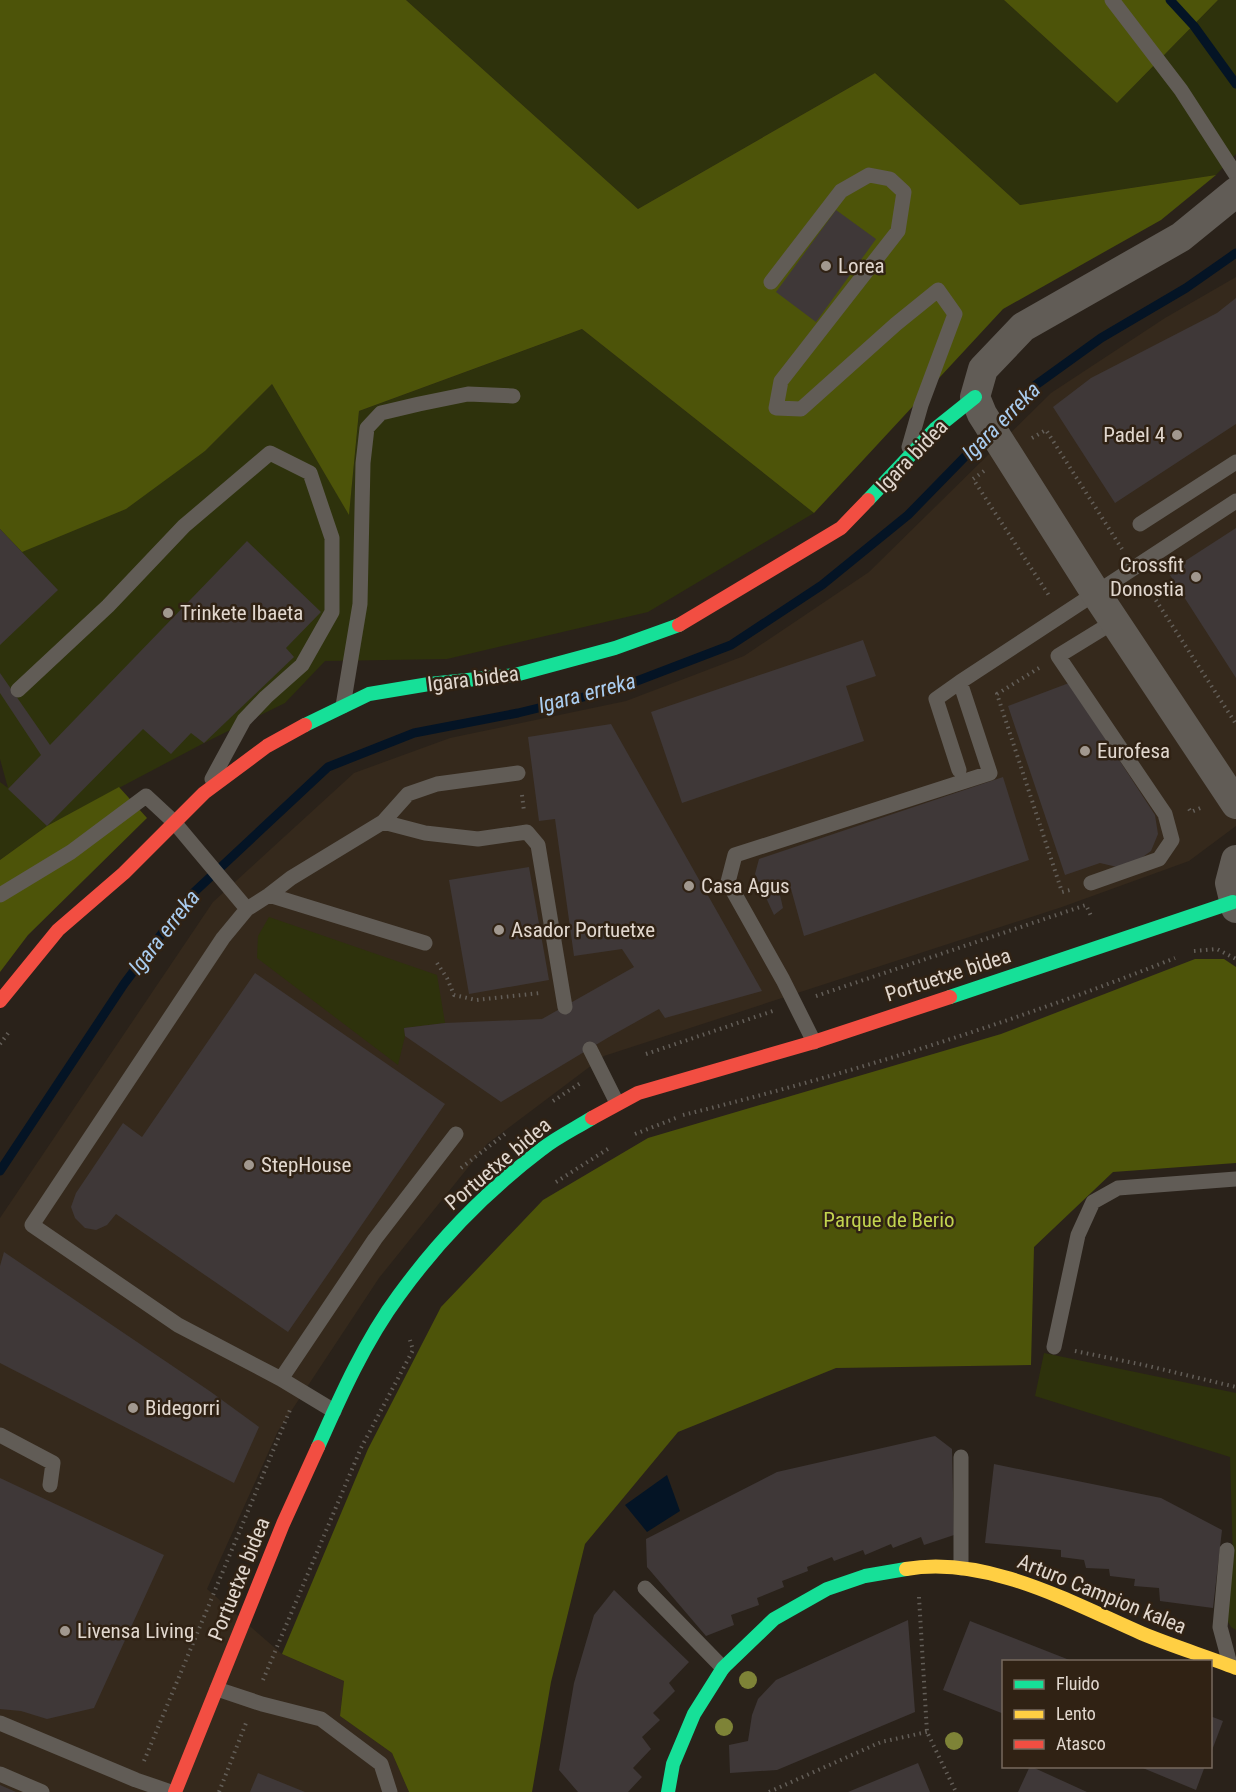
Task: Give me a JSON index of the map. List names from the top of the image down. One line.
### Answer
{"streets":{"street":["Igara bidea","Portuetxe bidea","Arturo Campion kalea"]},"water":["Igara erreka"],"parks":["Parque de Berio"],"places":["Lorea","Padel 4","Crossfit Donostia","Trinkete Ibaeta","Eurofesa","Casa Agus","Asador Portuetxe","StepHouse","Bidegorri","Livensa Living"],"legend":["Fluido","Lento","Atasco"]}
